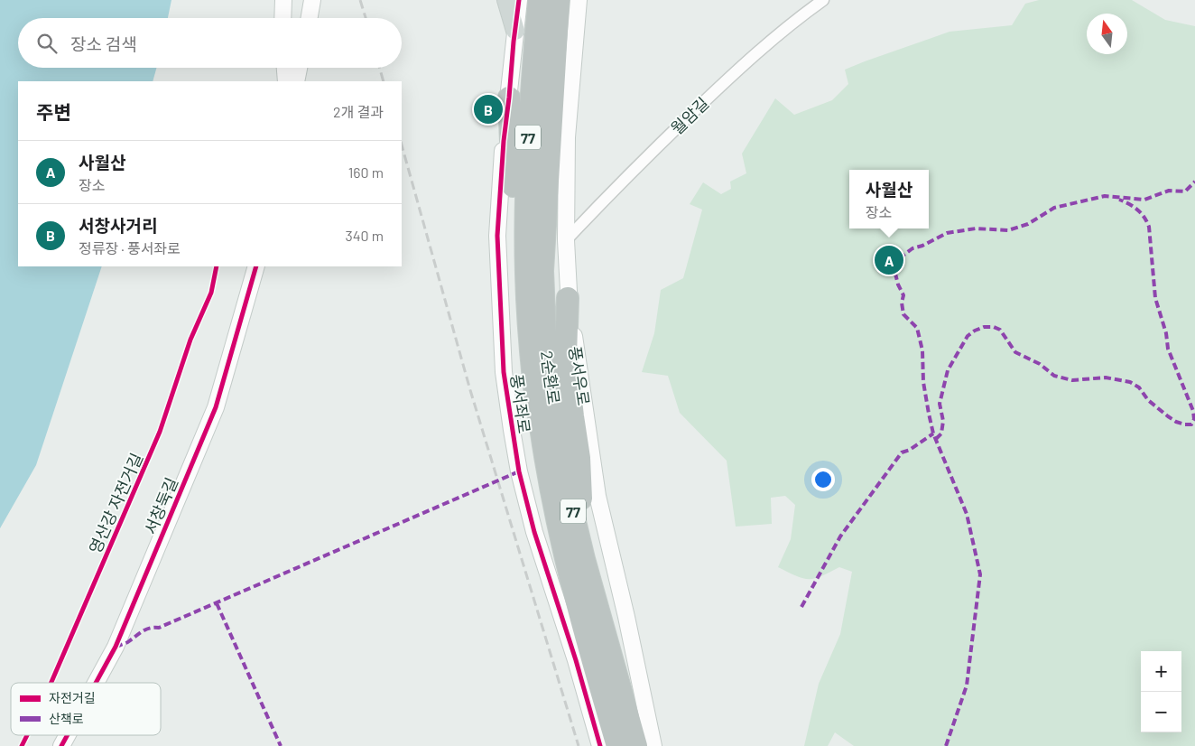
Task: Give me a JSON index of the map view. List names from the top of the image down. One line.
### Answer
{"streets":{"highway":["77","2순환로"],"street":["월암길","풍서우로","풍서좌로","서창둑길"],"cycle path":["영산강 자전거길"]},"crossings":[["월암길","풍서우로"]],"legend":["자전거길","산책로"],"north":"top","page":{"search":"장소 검색","heading":["주변","2개 결과"],"pins":["B","A"],"list":[{"mark":"A","name":"사월산","note":"장소","value":"160 m"},{"mark":"B","name":"서창사거리","note":"정류장 · 풍서좌로","value":"340 m"}],"popup":["사월산","장소"],"map_buttons":["+","−"]}}
